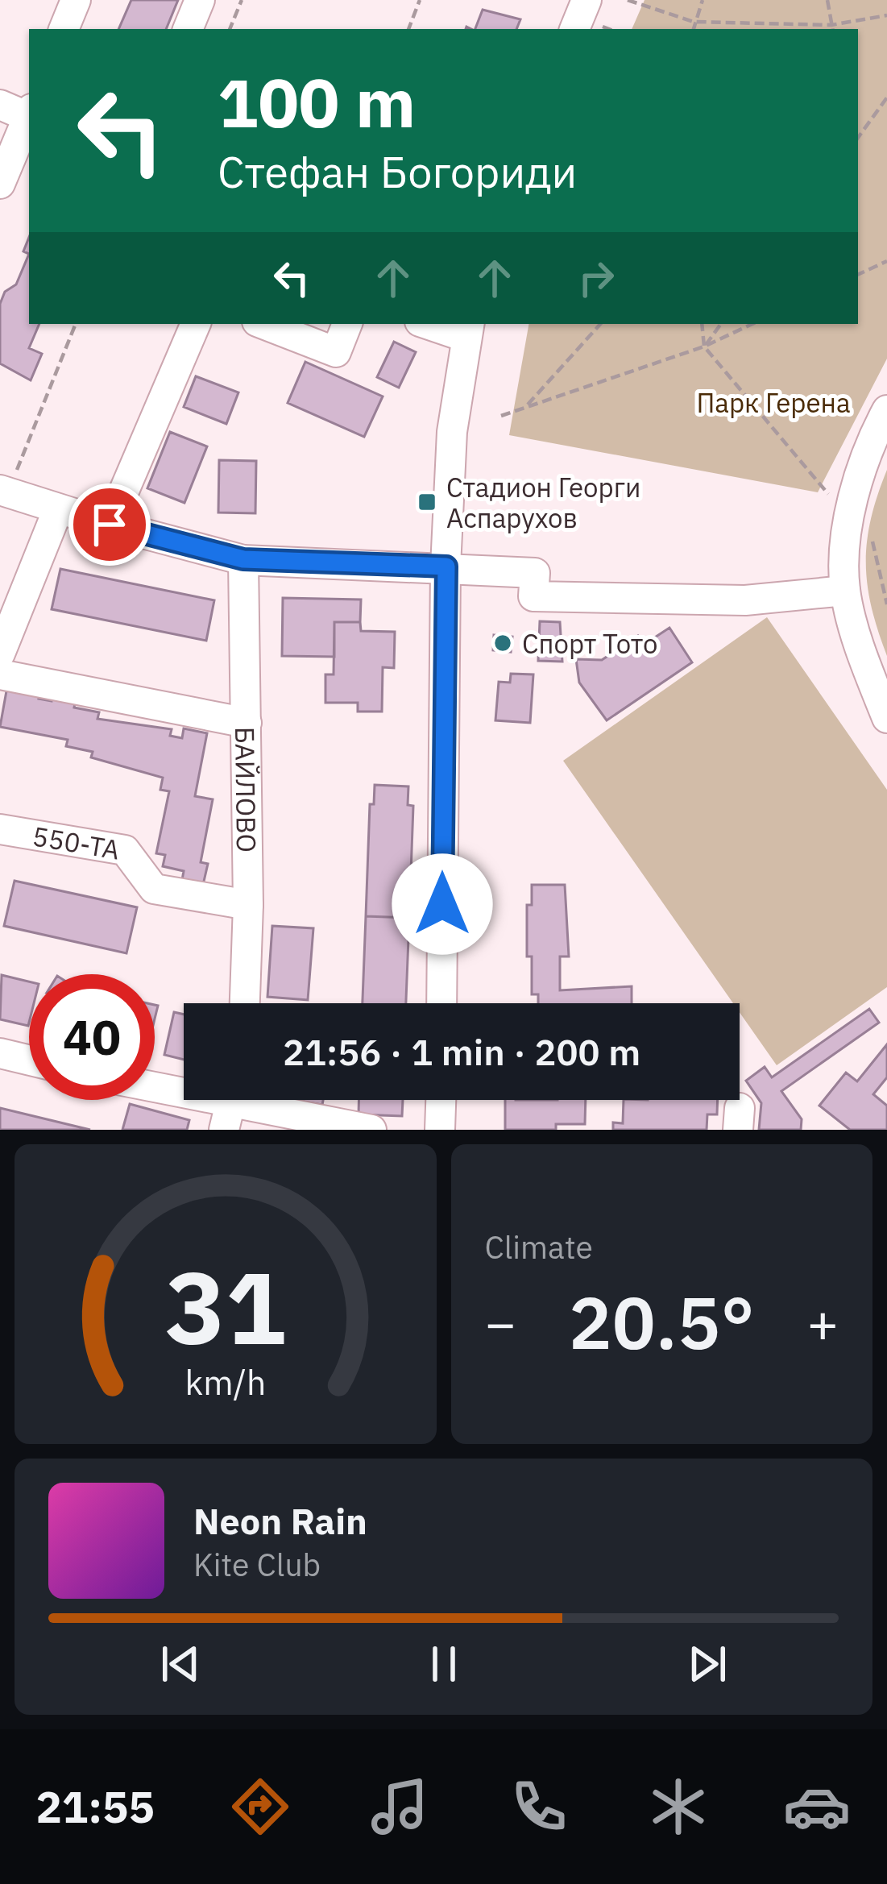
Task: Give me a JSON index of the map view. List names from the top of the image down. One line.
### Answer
{"streets":{"street":["БАЙЛОВО","550-ТА"]},"crossings":[["БАЙЛОВО","550-ТА"]],"parks":["Парк Герена"],"places":{"transit":["Стадион Георги Аспарухов"],"other":["Спорт Тото"]},"page":{"turn":["100 m","Стефан Богориди"],"limit":"40","trip":"21:56 · 1 min · 200 m","tile":"Climate","heat":["−","20.5°","+"],"song":["Neon Rain","Kite Club"],"tabs":"21:55","gauge":["31","km/h"]}}
